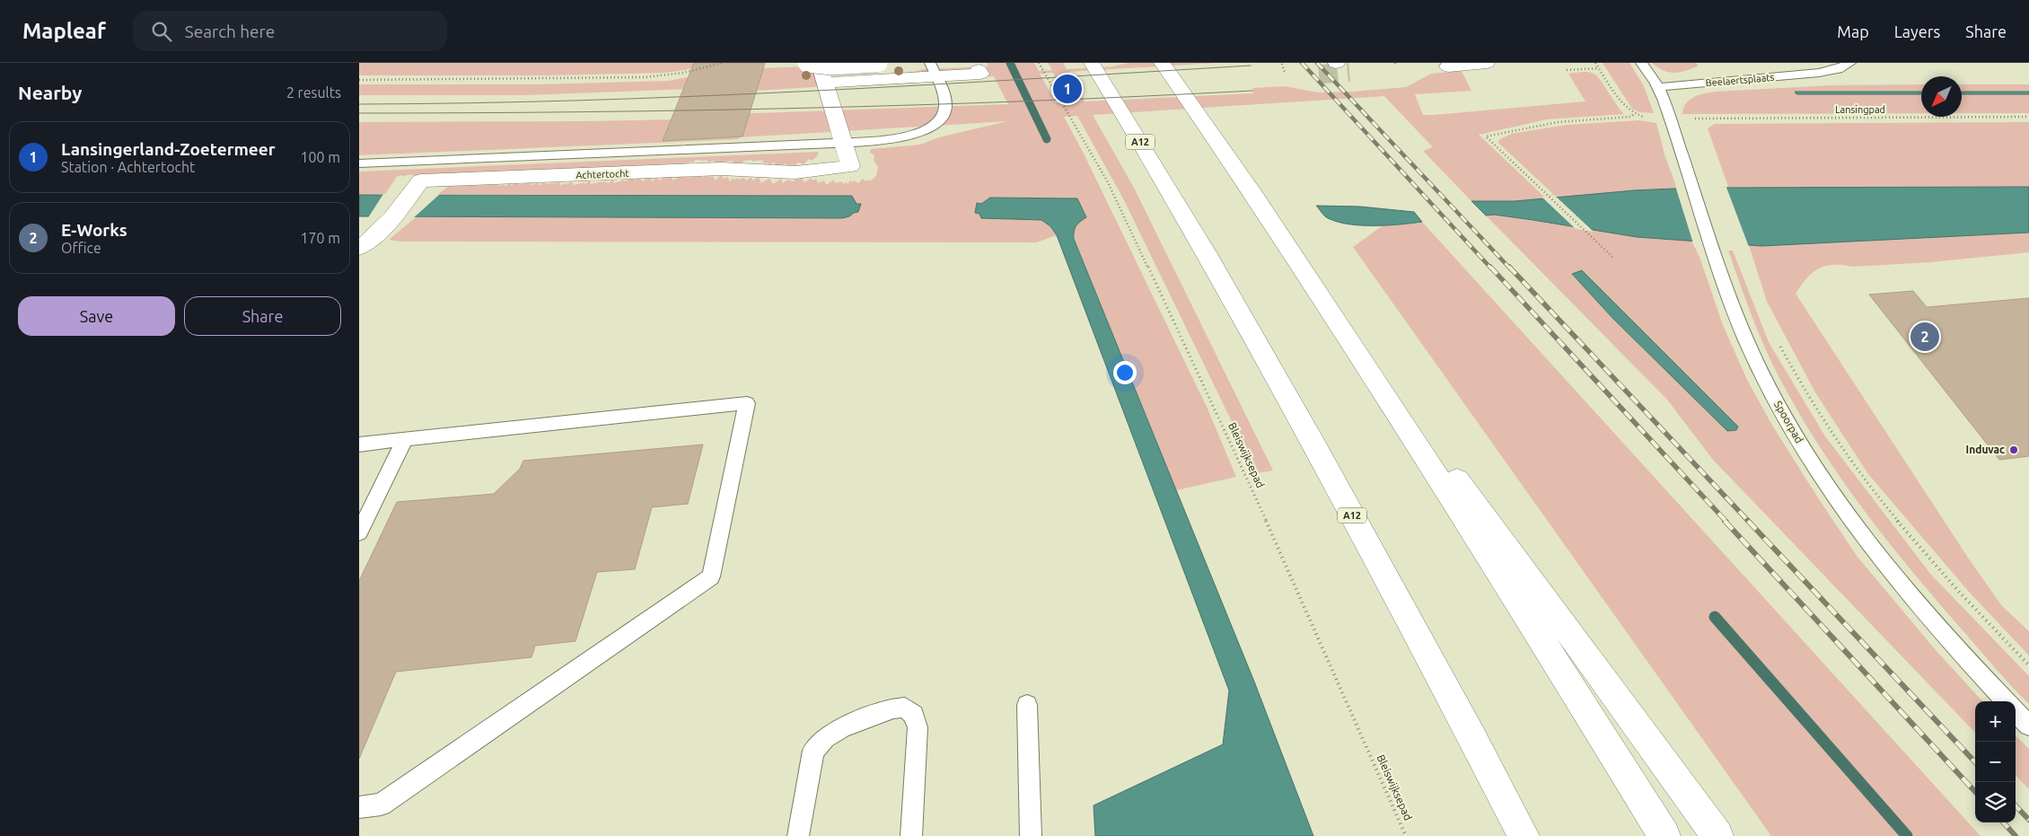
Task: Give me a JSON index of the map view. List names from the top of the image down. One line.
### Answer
{"streets":{"main road":["A12","Achtertocht"],"lane":["Beelaertsplaats","Spoorpad"],"path":["Lansingpad","Bleiswijksepad"]},"crossings":[["Beelaertsplaats","Spoorpad"]],"places":["Induvac"],"north":"bottom left","page":{"header":"Mapleaf","search":"Search here","nav":["Map","Layers","Share"],"heading":["Nearby","2 results"],"pins":["1","2"],"list":[{"mark":"1","name":"Lansingerland-Zoetermeer","note":"Station · Achtertocht","value":"100 m"},{"mark":"2","name":"E-Works","note":"Office","value":"170 m"}],"buttons":["Save","Share"],"map_buttons":["+","−"]}}
